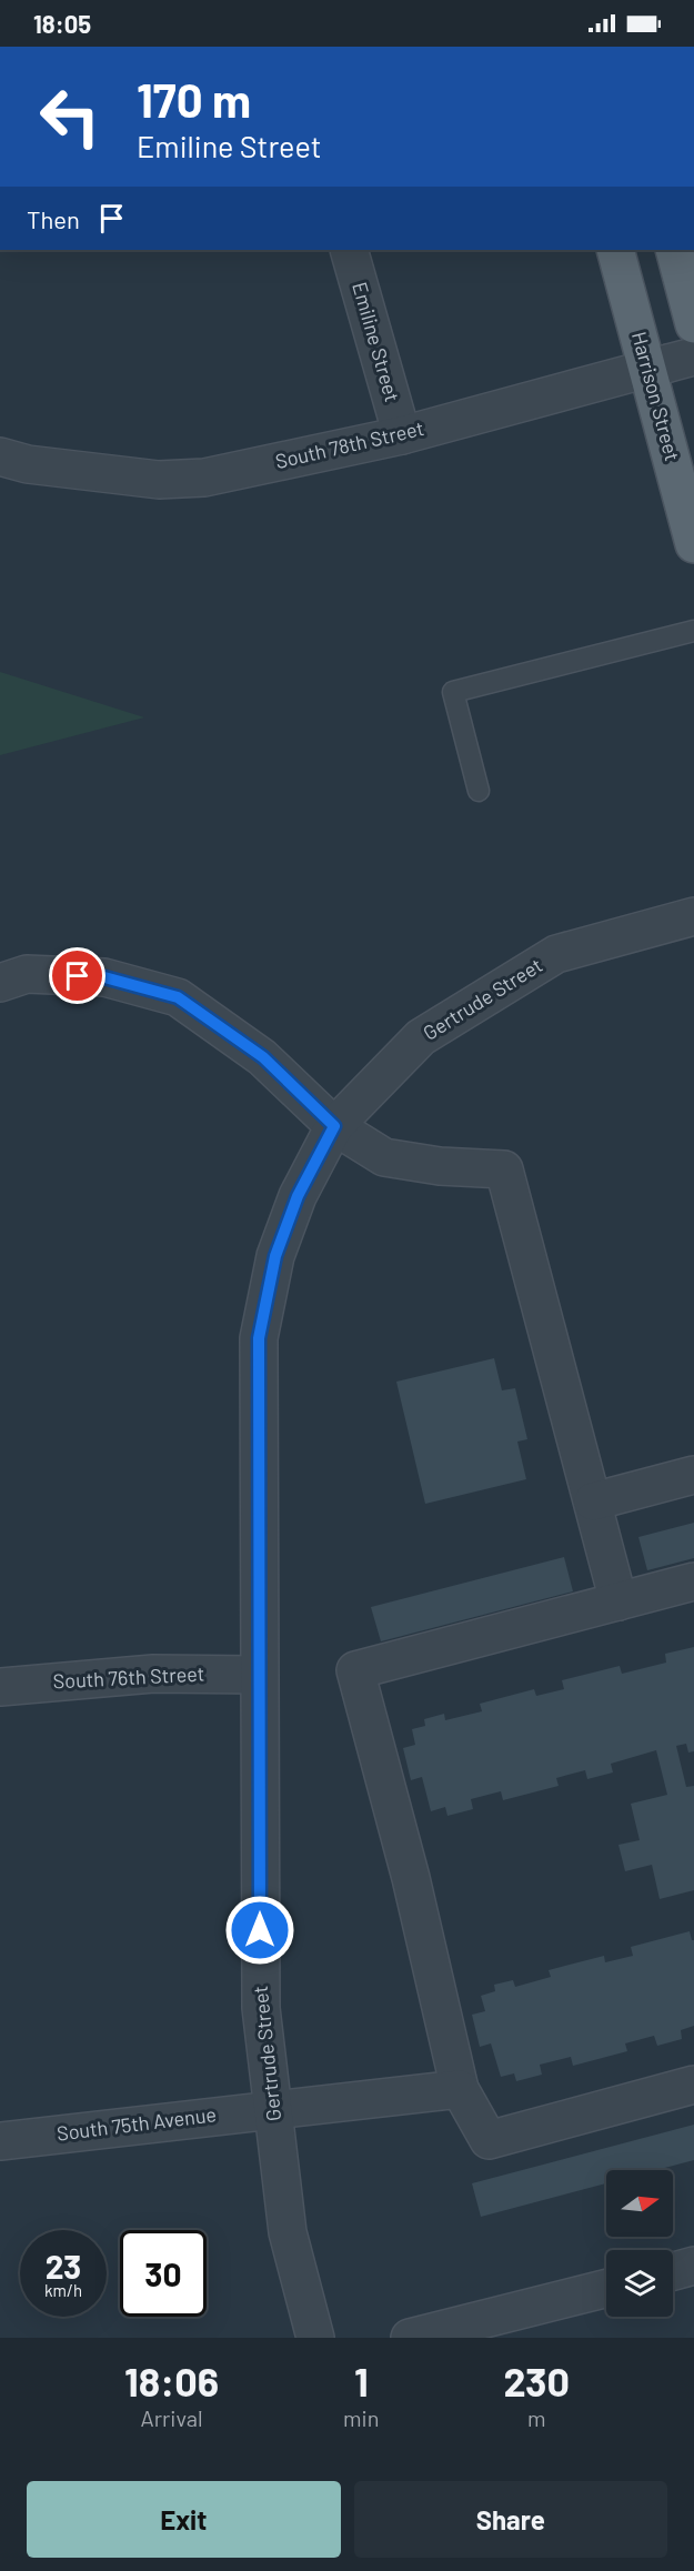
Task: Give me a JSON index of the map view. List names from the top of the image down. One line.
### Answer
{"streets":{"main road":["Harrison Street"],"street":["Emiline Street","South 78th Street","Gertrude Street","South 76th Street","South 75th Avenue"]},"crossings":[["Emiline Street","South 78th Street"],["Harrison Street","South 78th Street"],["Gertrude Street","South 76th Street"],["Gertrude Street","South 75th Avenue"]],"north":"right","page":{"status":"18:05","turn":["170 m","Emiline Street"],"then":"Then","speed":"23 km/h","limit":"30","eta":["18:06","Arrival","1","min","230","m"],"buttons":["Exit","Share"]}}
